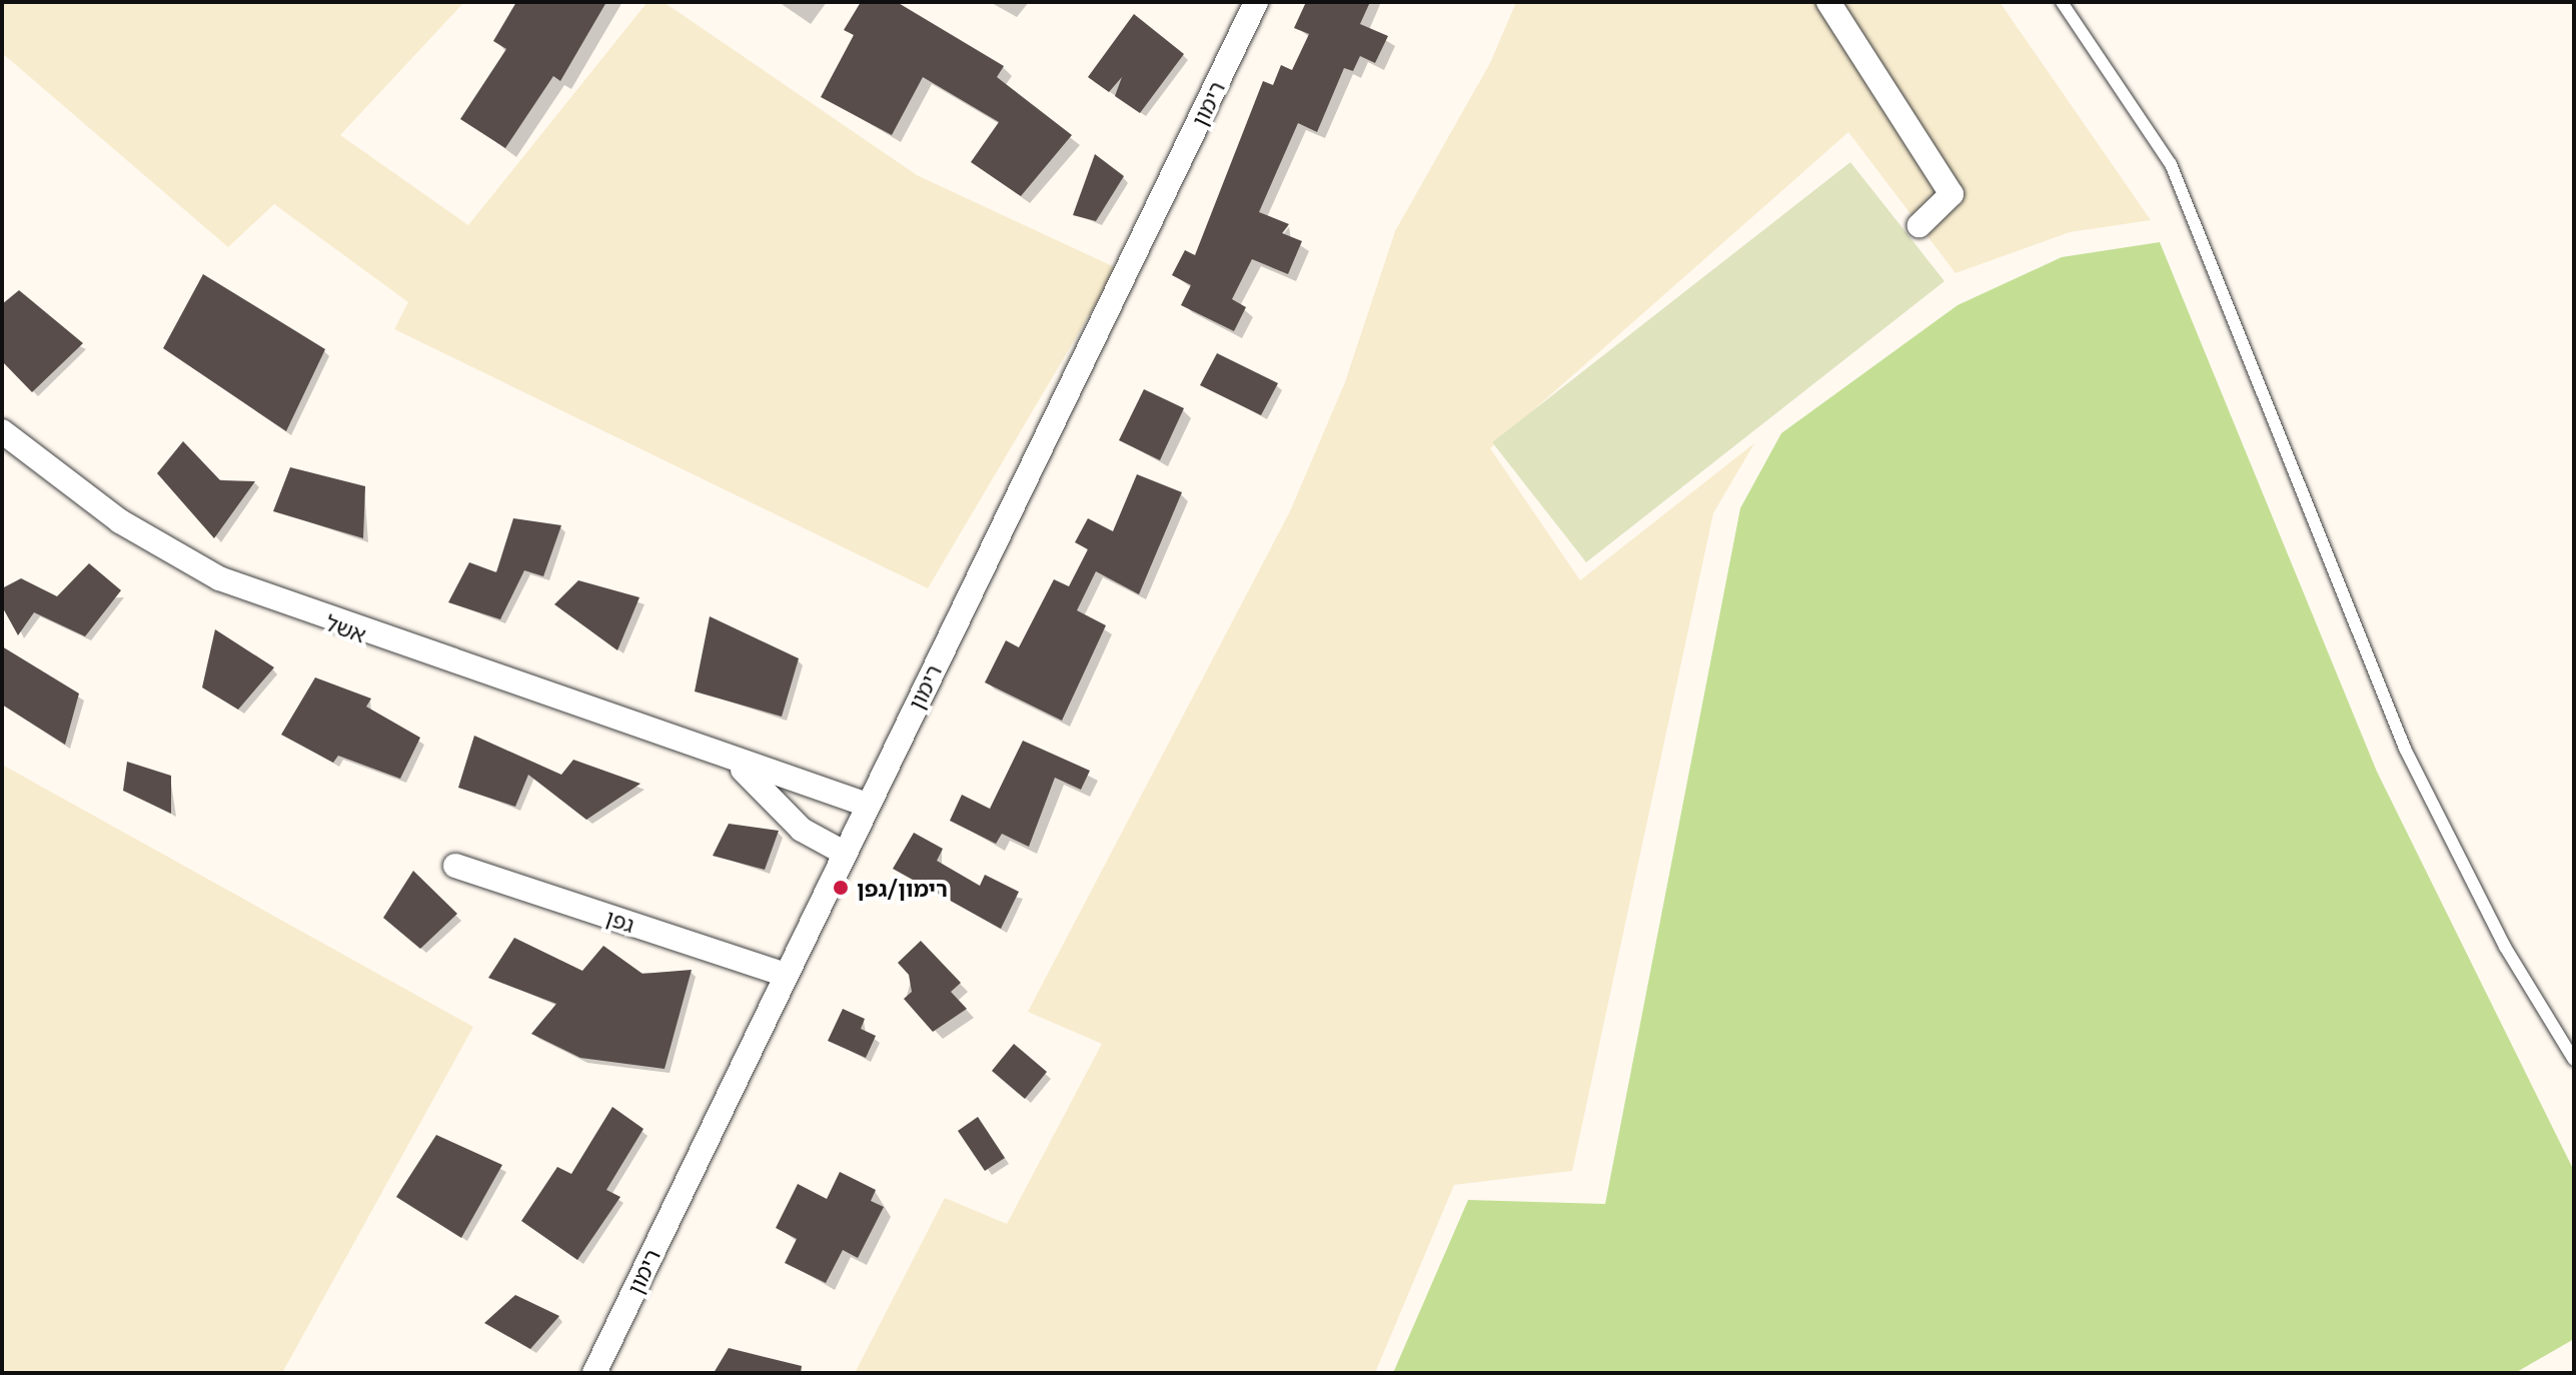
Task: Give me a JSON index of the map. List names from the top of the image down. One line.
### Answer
{"streets":{"street":["רימון","אשל","גפן"]},"crossings":[["רימון","אשל"],["רימון","גפן"]],"places":["רימון/גפן"]}
